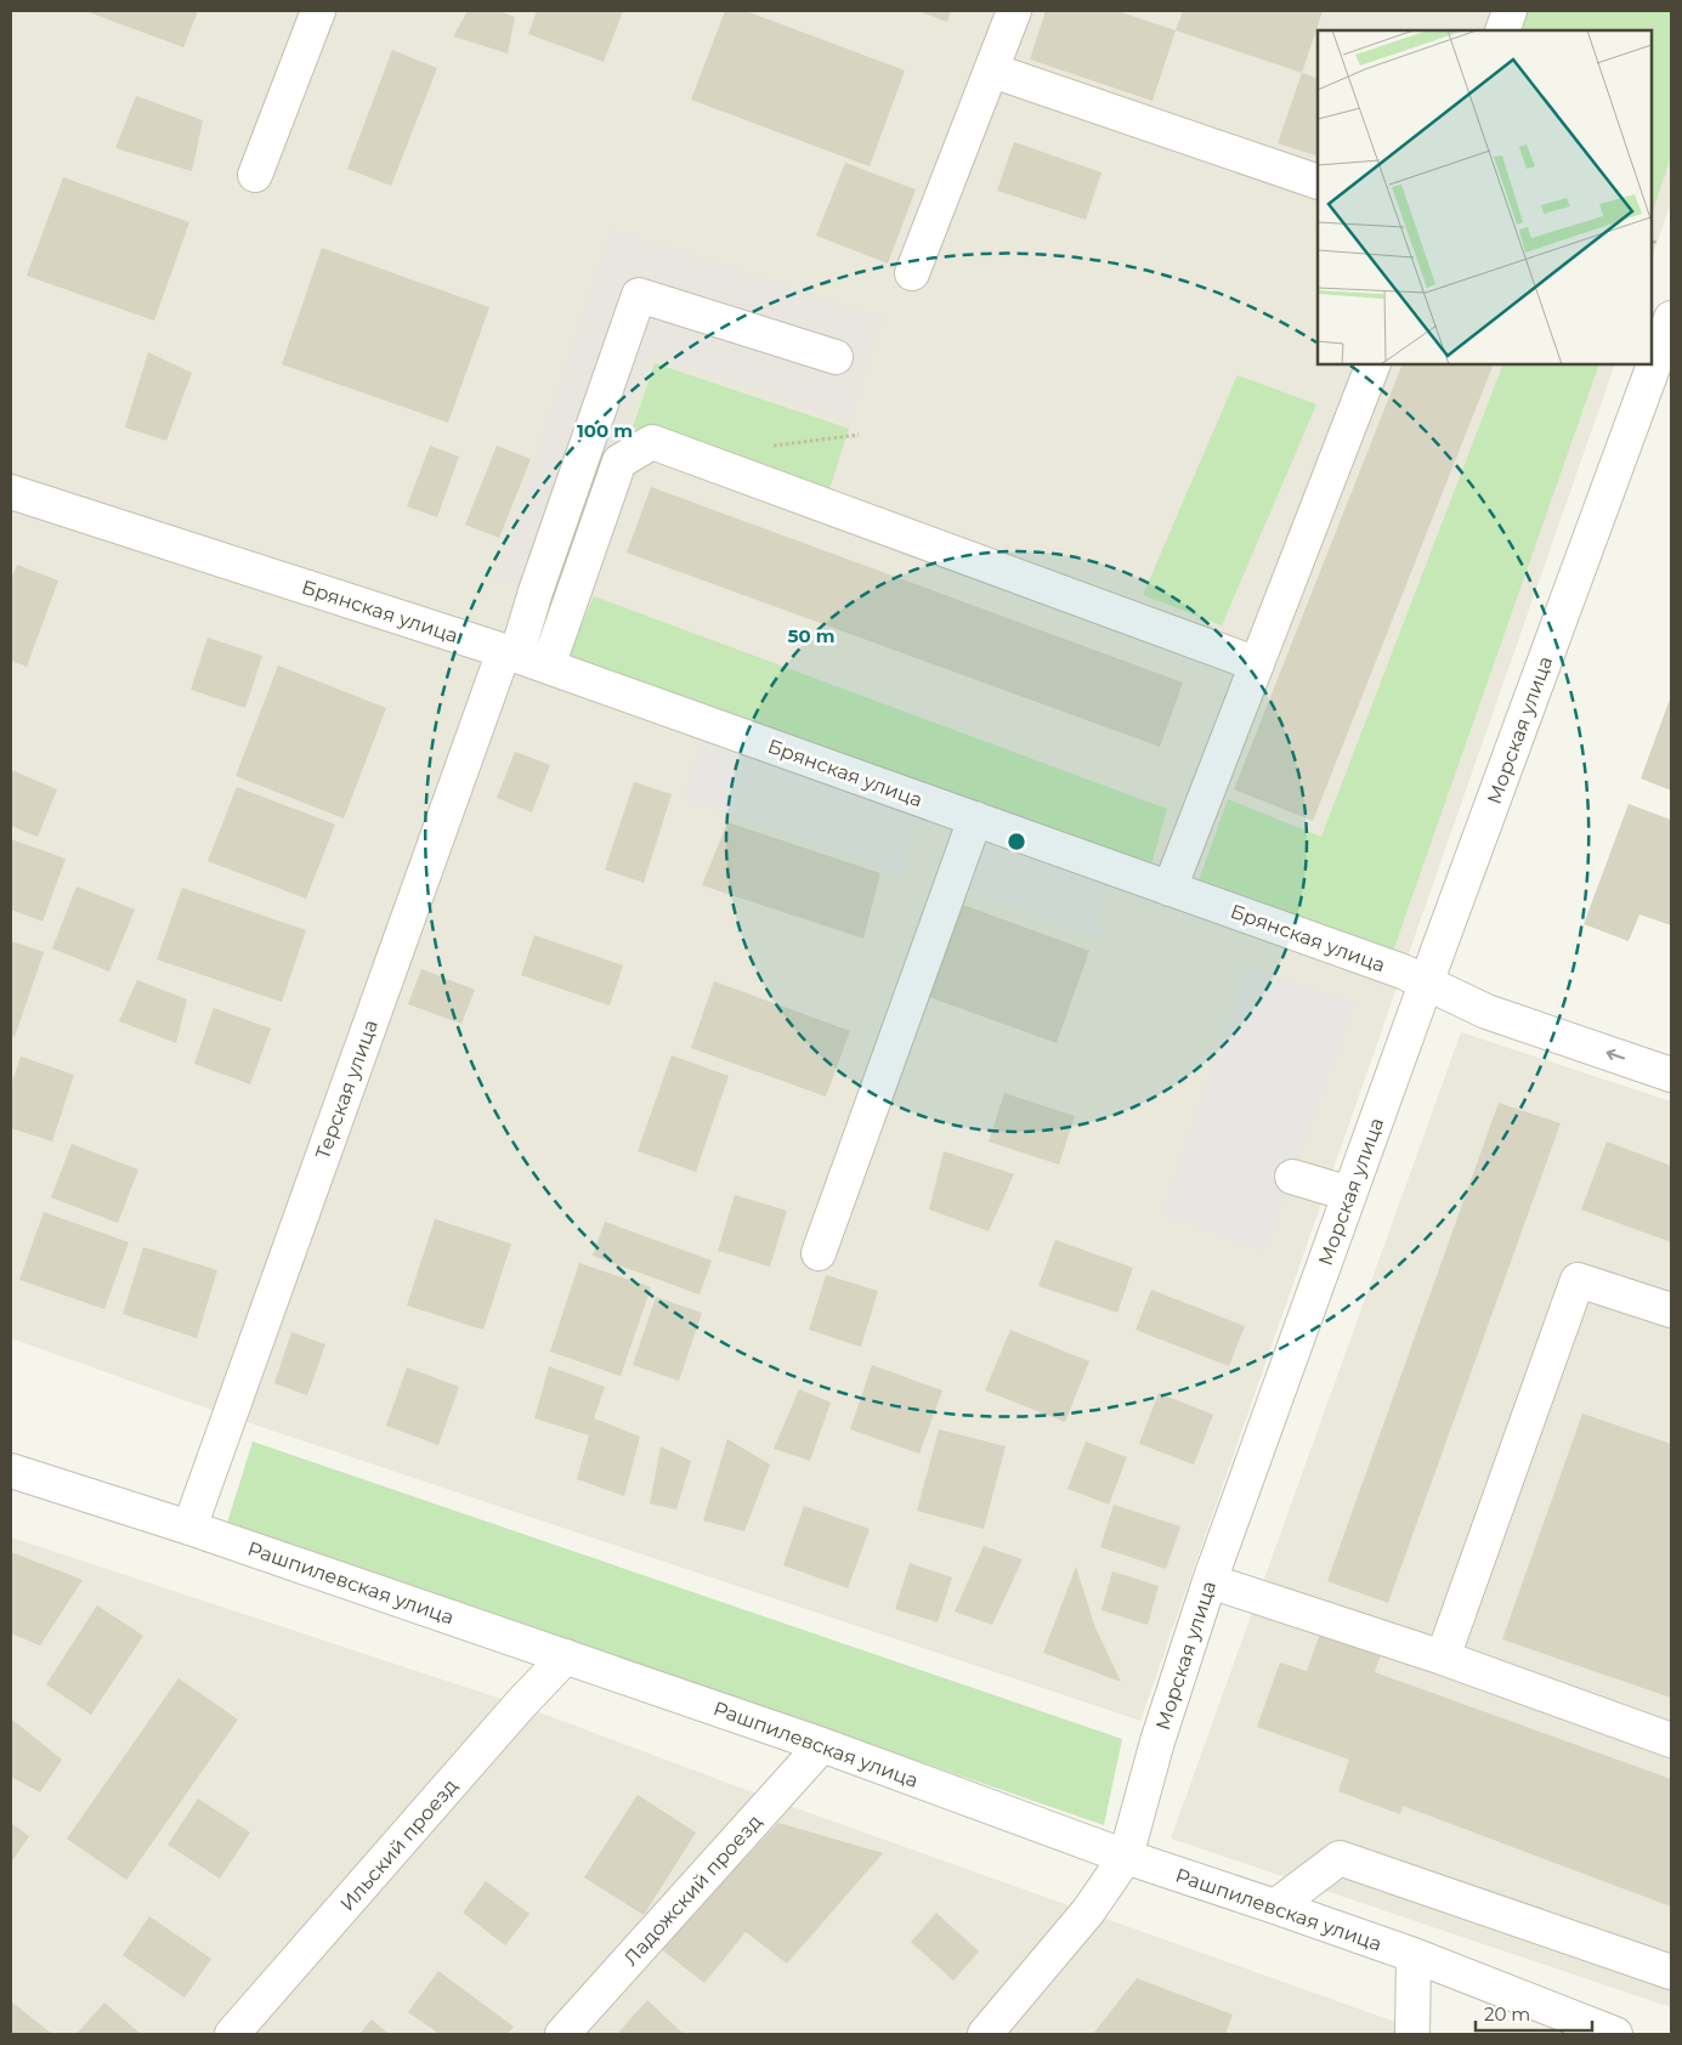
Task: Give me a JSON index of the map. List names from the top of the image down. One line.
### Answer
{"streets":{"street":["Брянская улица","Морская улица","Терская улица","Рашпилевская улица","Ильский проезд","Ладожский проезд"]},"crossings":[["Брянская улица","Морская улица"],["Брянская улица","Терская улица"],["Морская улица","Рашпилевская улица"],["Терская улица","Рашпилевская улица"],["Рашпилевская улица","Ильский проезд"],["Рашпилевская улица","Ладожский проезд"]],"scale_bar":"20 m","rings":["100 m","50 m"]}
